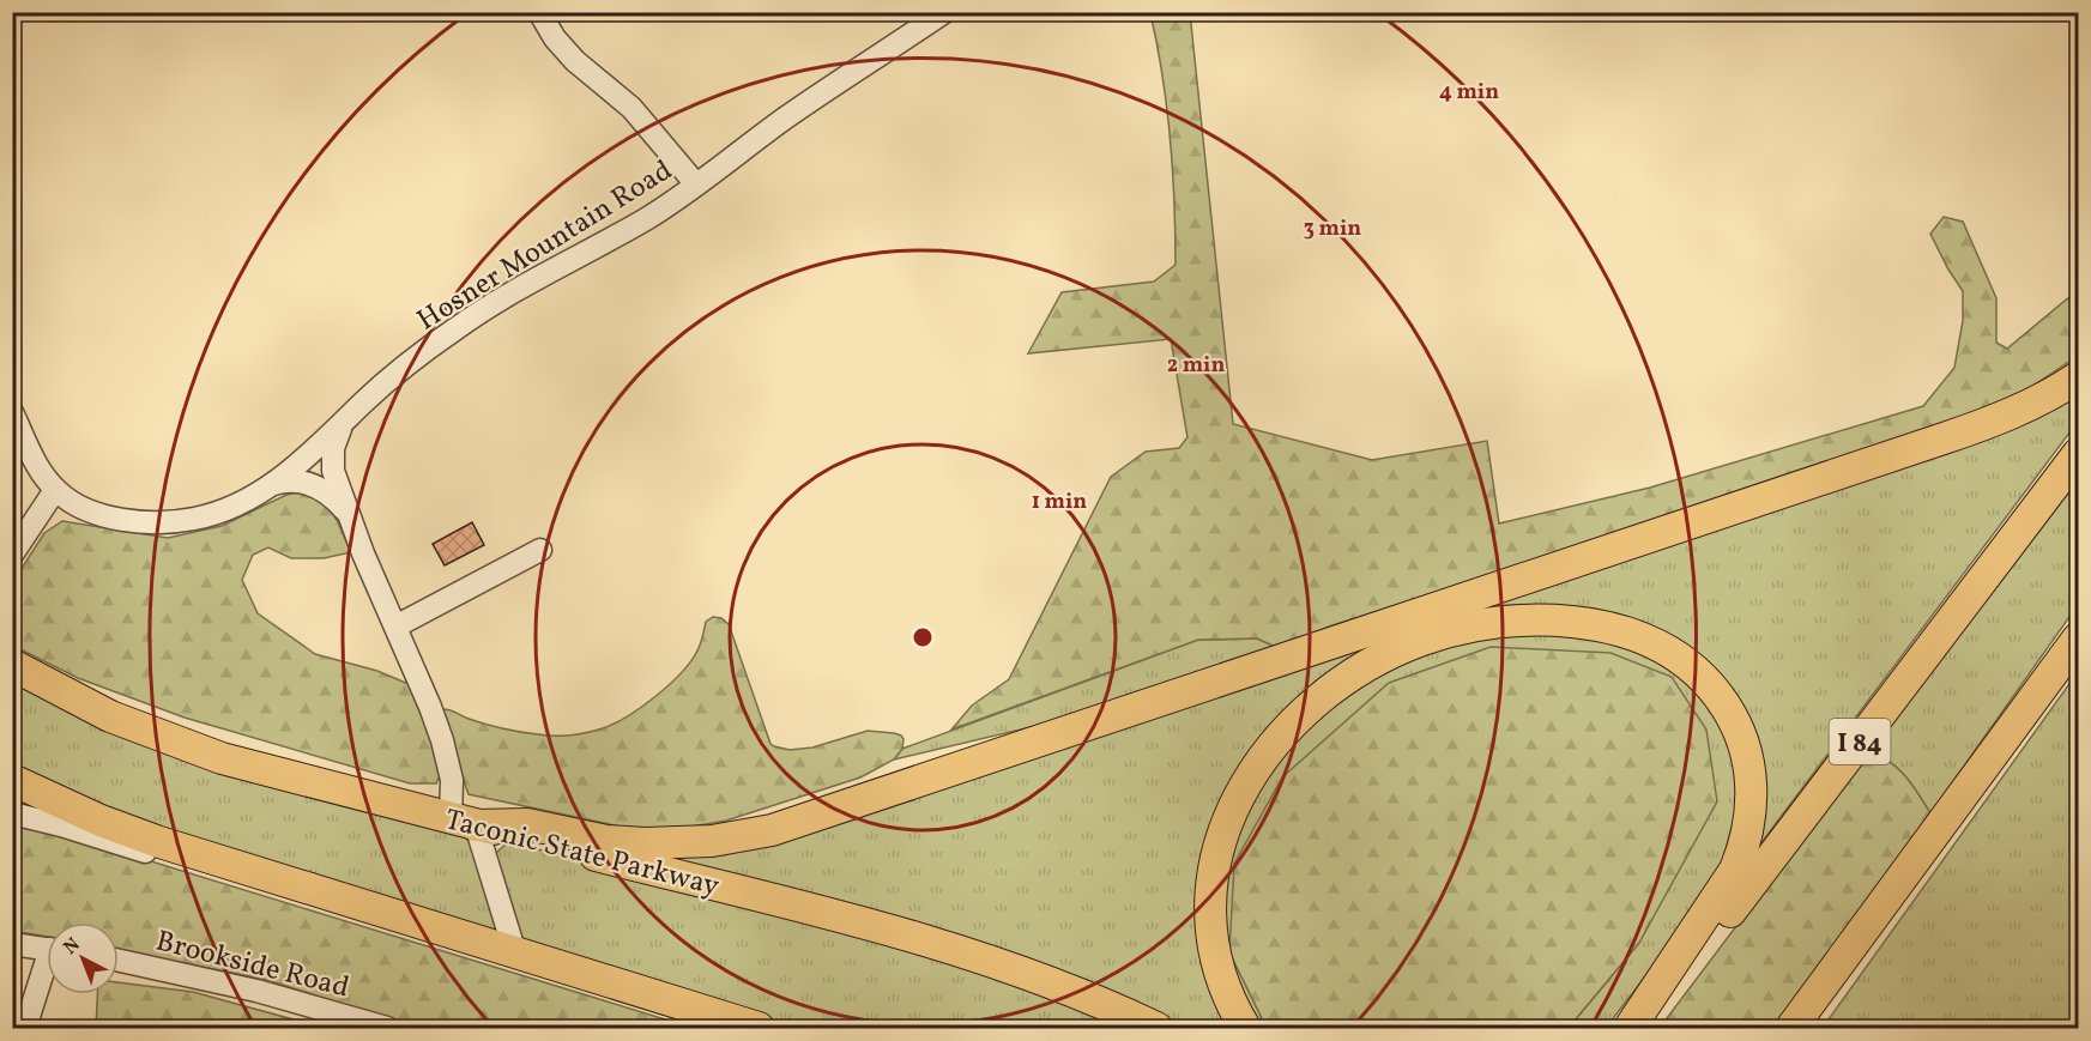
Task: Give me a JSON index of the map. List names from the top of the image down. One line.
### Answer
{"streets":{"highway":["I 84","Taconic State Parkway"],"street":["Hosner Mountain Road","Brookside Road"]},"north":"top left","rings":["4 min","3 min","2 min","1 min"]}
